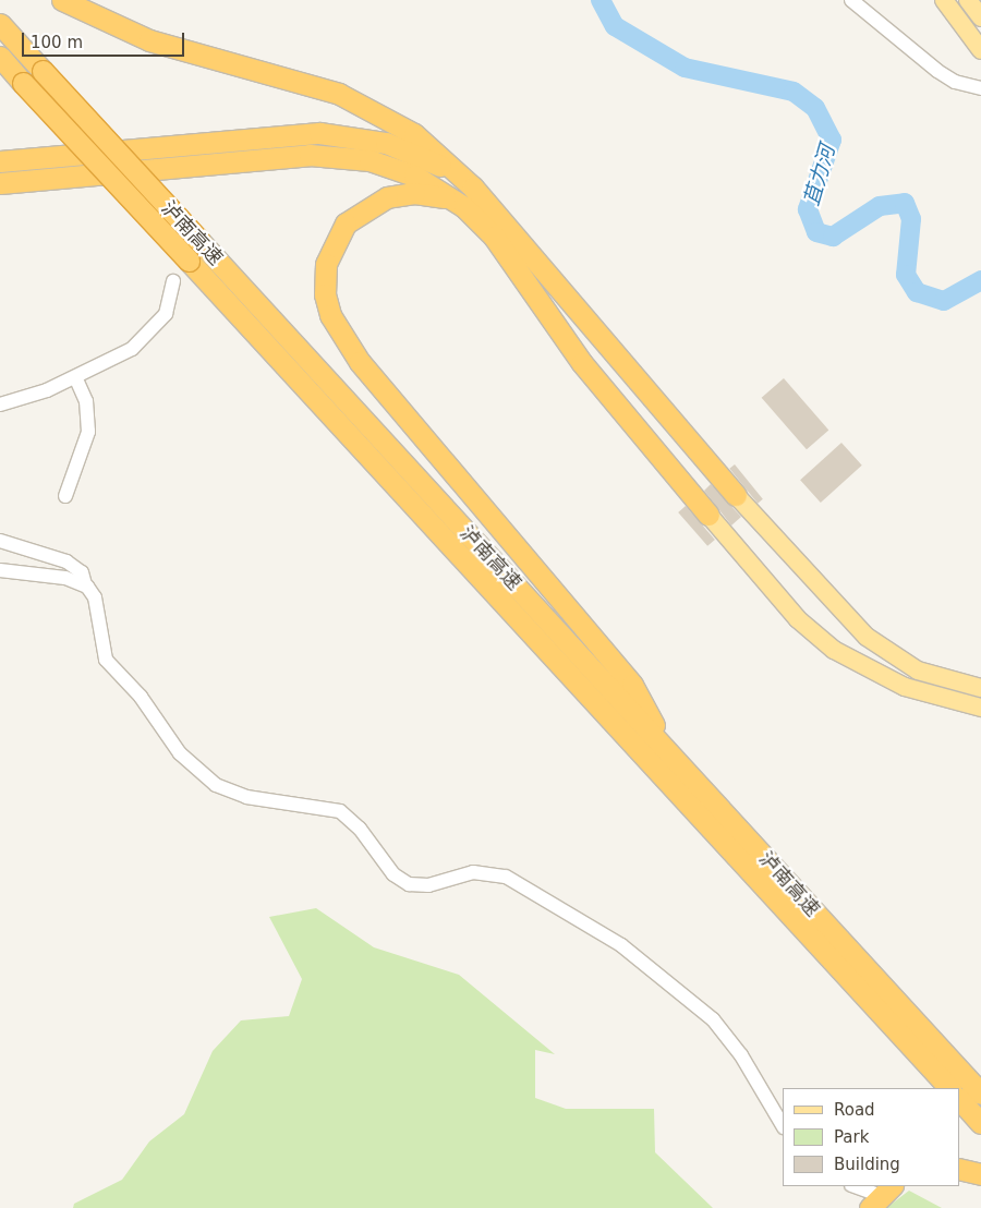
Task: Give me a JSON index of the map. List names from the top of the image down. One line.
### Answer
{"streets":{"highway":["泸南高速"]},"water":["苴力河"],"legend":["Road","Park","Building"],"scale_bar":"100 m"}
